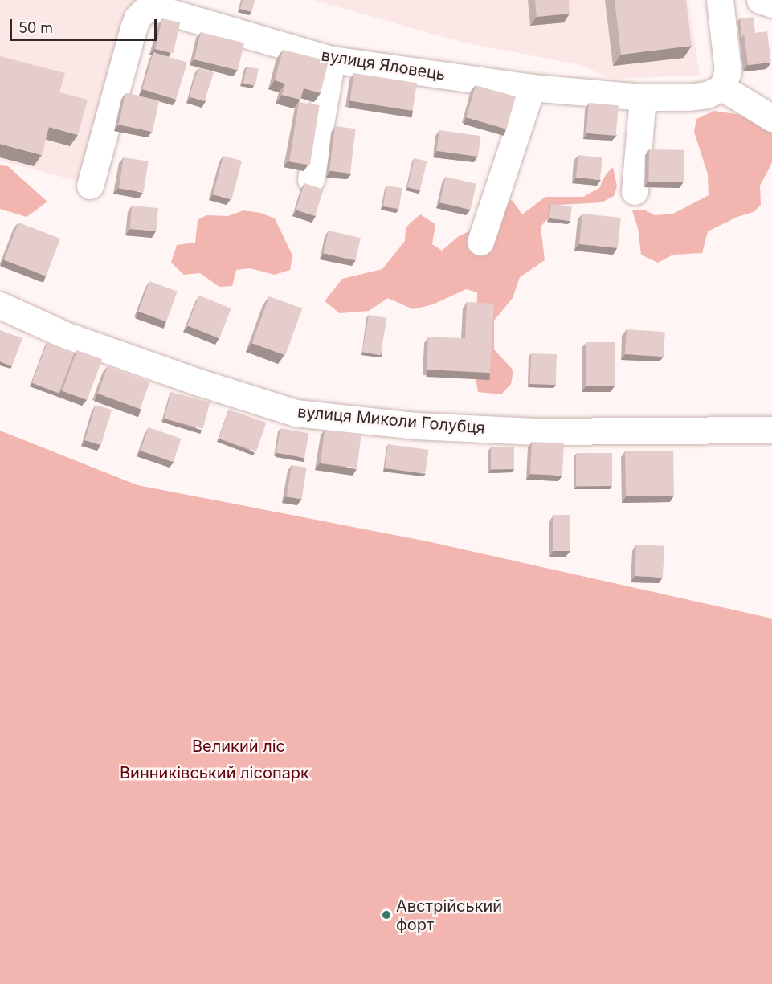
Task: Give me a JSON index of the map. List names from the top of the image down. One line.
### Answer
{"streets":{"street":["вулиця Яловець","вулиця Миколи Голубця"]},"parks":["Великий ліс","Винниківський лісопарк"],"places":["Австрійський форт"],"scale_bar":"50 m"}
